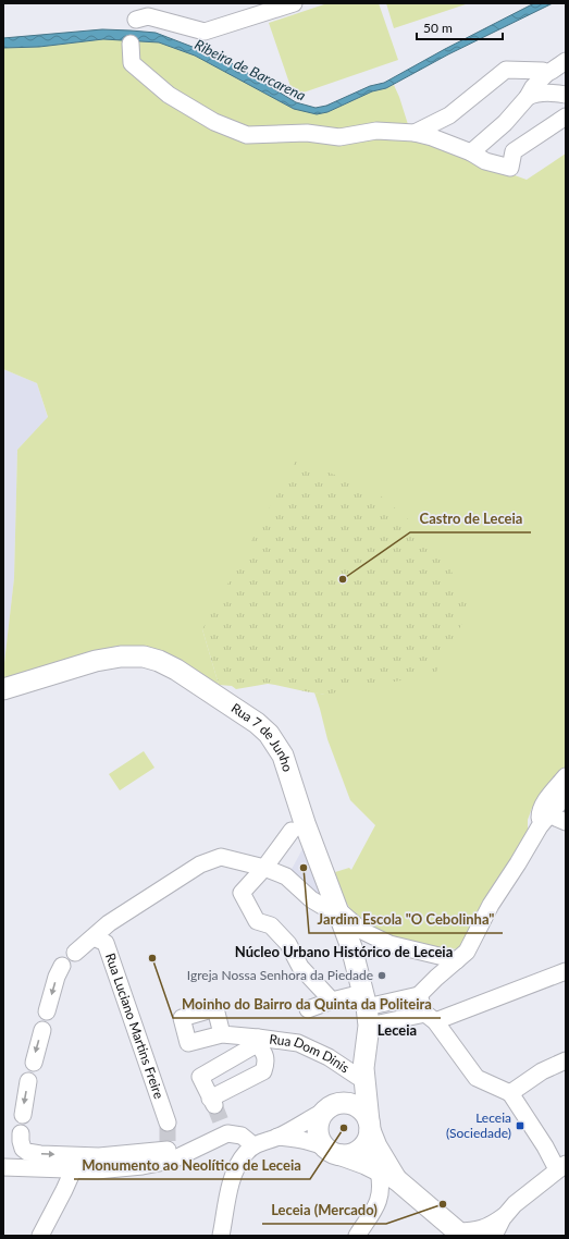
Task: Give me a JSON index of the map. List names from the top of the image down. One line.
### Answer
{"streets":{"main road":["Rua 7 de Junho"],"street":["Rua Luciano Martins Freire","Rua Dom Dinis"]},"districts":["Núcleo Urbano Histórico de Leceia","Leceia"],"water":["Ribeira de Barcarena"],"places":{"other":["Castro de Leceia","Jardim Escola \"O Cebolinha\"","Moinho do Bairro da Quinta da Politeira","Igreja Nossa Senhora da Piedade","Monumento ao Neolítico de Leceia","Leceia (Mercado)"],"transit":["Leceia (Sociedade)"]},"scale_bar":"50 m"}
